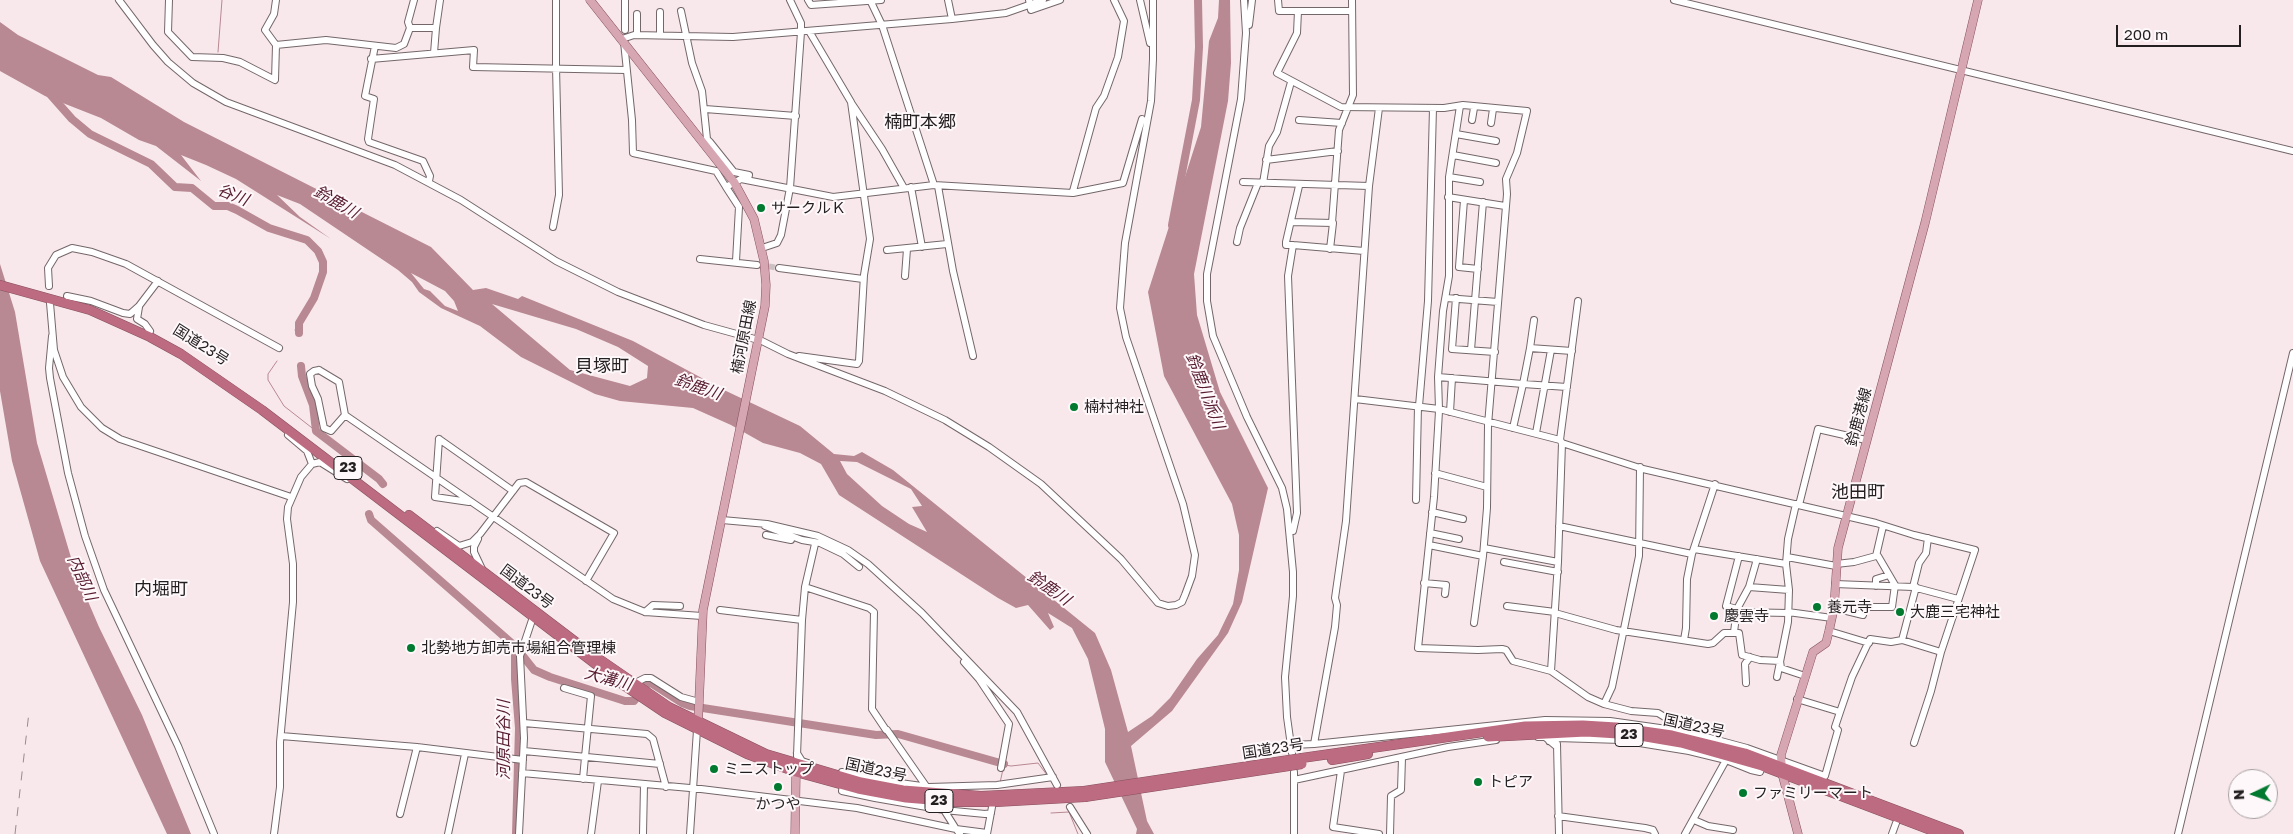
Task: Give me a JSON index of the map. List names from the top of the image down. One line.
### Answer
{"streets":{"highway":["国道23号","23"],"main road":["楠河原田線","鈴鹿港線"]},"crossings":[["楠河原田線","国道23号"],["国道23号","鈴鹿港線"]],"districts":["楠町本郷","貝塚町","池田町","内堀町"],"water":["谷川","鈴鹿川","鈴鹿川派川","内部川","大溝川","河原田谷川"],"places":["サークルＫ","楠村神社","養元寺","大鹿三宅神社","慶雲寺","北勢地方卸売市場組合管理棟","ミニストップ","トピア","かつや","ファミリーマート"],"scale_bar":"200 m","north":"left"}
